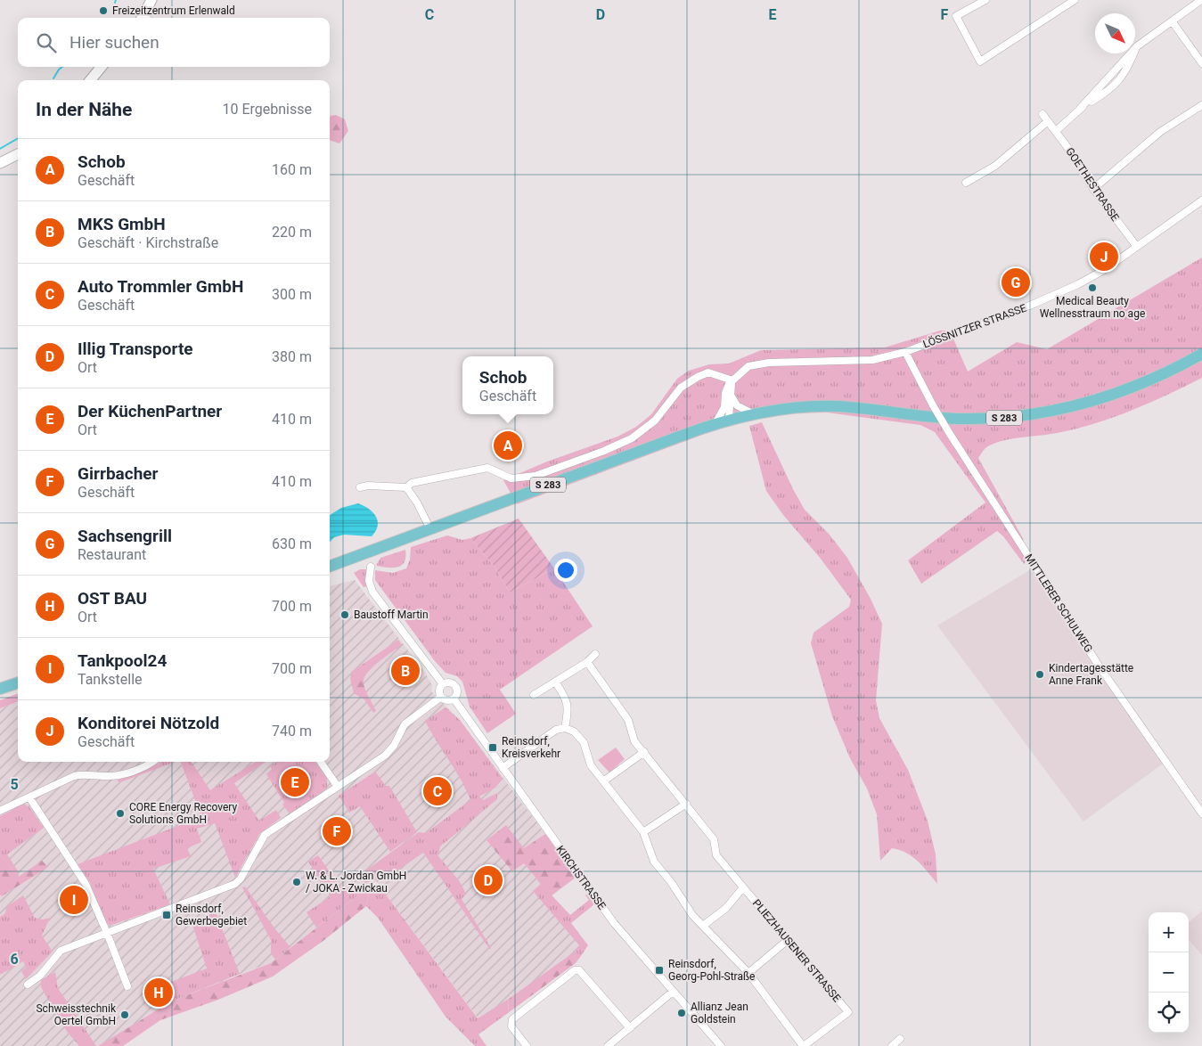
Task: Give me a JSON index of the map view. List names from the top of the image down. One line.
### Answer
{"streets":{"main road":["S 283"],"street":["GOETHESTRASSE","LÖSSNITZER STRASSE","MITTLERER SCHULWEG","KIRCHSTRASSE","PLIEZHAUSENER STRASSE"]},"crossings":[["GOETHESTRASSE","LÖSSNITZER STRASSE"],["LÖSSNITZER STRASSE","MITTLERER SCHULWEG"]],"places":{"other":["Freizeitzentrum Erlenwald","Medical Beauty Wellnesstraum no age","Baustoff Martin","Kindertagesstätte Anne Frank","CORE Energy Recovery Solutions GmbH","W. & L. Jordan GmbH / JOKA - Zwickau","Allianz Jean Goldstein","Schweisstechnik Oertel GmbH"],"transit":["Reinsdorf, Kreisverkehr","Reinsdorf, Gewerbegebiet","Reinsdorf, Georg-Pohl-Straße"]},"north":"bottom right","page":{"search":"Hier suchen","heading":["In der Nähe","10 Ergebnisse"],"list":[{"mark":"A","name":"Schob","note":"Geschäft","value":"160 m"},{"mark":"B","name":"MKS GmbH","note":"Geschäft · Kirchstraße","value":"220 m"},{"mark":"C","name":"Auto Trommler GmbH","note":"Geschäft","value":"300 m"},{"mark":"D","name":"Illig Transporte","note":"Ort","value":"380 m"},{"mark":"E","name":"Der KüchenPartner","note":"Ort","value":"410 m"},{"mark":"F","name":"Girrbacher","note":"Geschäft","value":"410 m"},{"mark":"G","name":"Sachsengrill","note":"Restaurant","value":"630 m"},{"mark":"H","name":"OST BAU","note":"Ort","value":"700 m"},{"mark":"I","name":"Tankpool24","note":"Tankstelle","value":"700 m"},{"mark":"J","name":"Konditorei Nötzold","note":"Geschäft","value":"740 m"}],"pins":["J","G","A","B","E","C","F","D","I","H"],"popup":["Schob","Geschäft"],"map_buttons":["+","−"]},"grid":{"columns":["C","D","E","F"],"rows":["5","6"]}}
